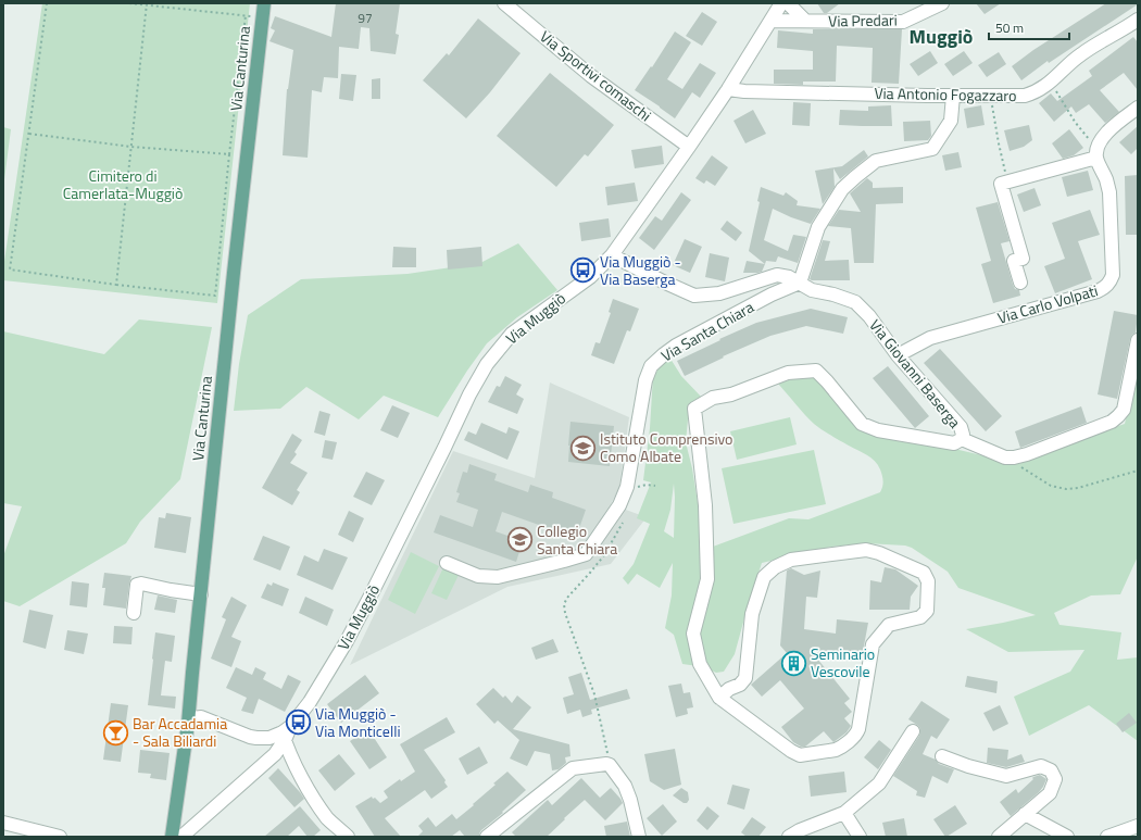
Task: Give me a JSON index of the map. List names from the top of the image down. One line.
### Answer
{"streets":{"main road":["Via Canturina"],"street":["Via Predari","Via Sportivi comaschi","Via Antonio Fogazzaro","Via Carlo Volpati","Via Muggiò","Via Santa Chiara","Via Giovanni Baserga"]},"crossings":[["Via Predari","Via Muggiò"],["Via Sportivi comaschi","Via Muggiò"],["Via Antonio Fogazzaro","Via Muggiò"],["Via Carlo Volpati","Via Giovanni Baserga"],["Via Muggiò","Via Giovanni Baserga"],["Via Santa Chiara","Via Giovanni Baserga"]],"districts":["Muggiò"],"parks":["Cimitero di Camerlata-Muggiò"],"places":{"bus stop":["Via Muggiò - Via Baserga","Via Muggiò - Via Monticelli"],"school or university":["Istituto Comprensivo Como Albate","Collegio Santa Chiara"],"building":["Seminario Vescovile"],"bar":["Bar Accadamia - Sala Biliardi"]},"house_numbers":["97"],"scale_bar":"50 m"}
